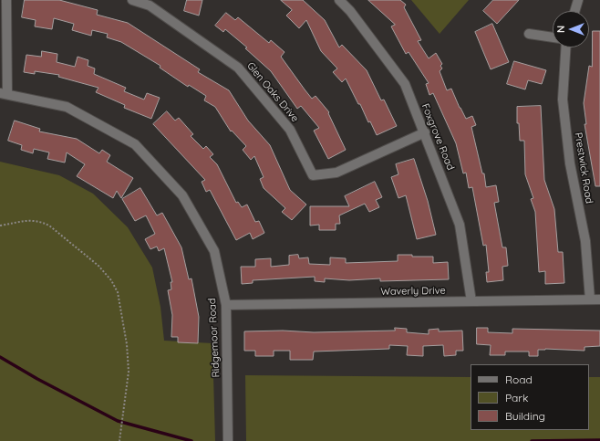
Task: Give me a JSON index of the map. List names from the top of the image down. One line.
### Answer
{"streets":{"street":["Glen Oaks Drive","Foxgrove Road","Prestwick Road","Waverly Drive","Ridgemoor Road"]},"crossings":[["Glen Oaks Drive","Foxgrove Road"],["Foxgrove Road","Waverly Drive"],["Prestwick Road","Waverly Drive"],["Waverly Drive","Ridgemoor Road"]],"legend":["Road","Park","Building"],"north":"left"}
